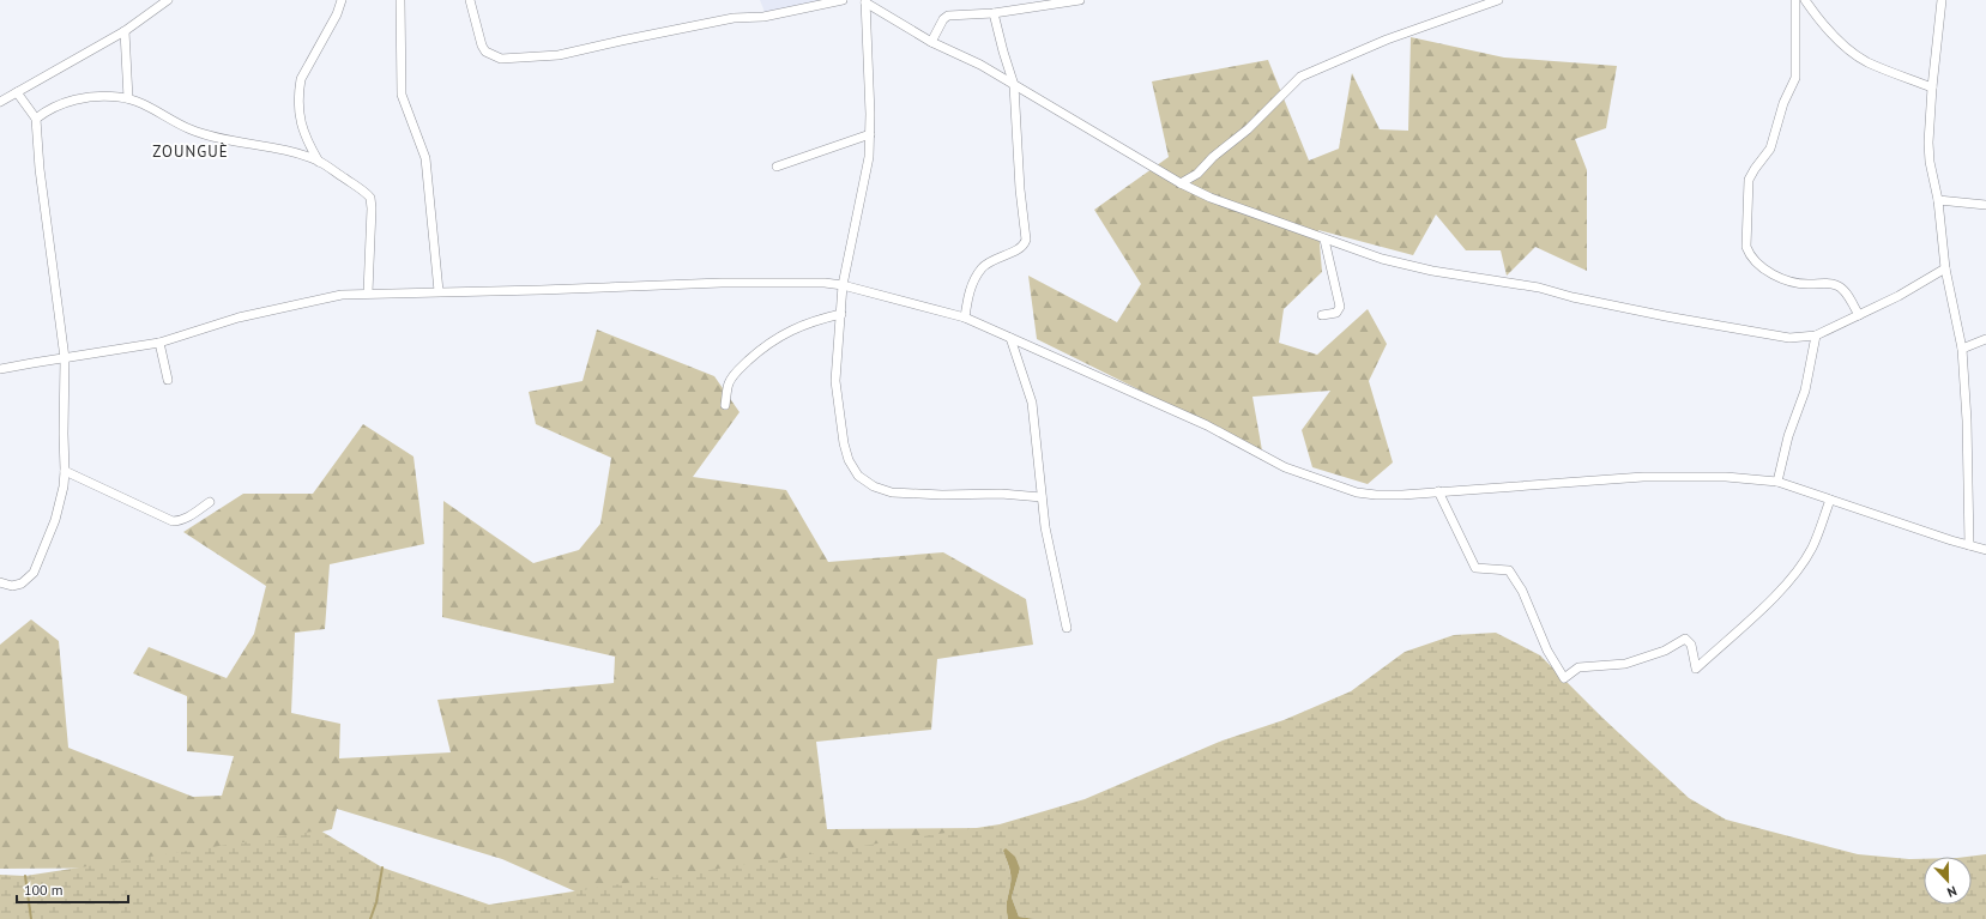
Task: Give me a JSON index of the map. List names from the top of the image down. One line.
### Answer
{"districts":["ZOUNGUÈ"],"scale_bar":"100 m","north":"bottom"}
